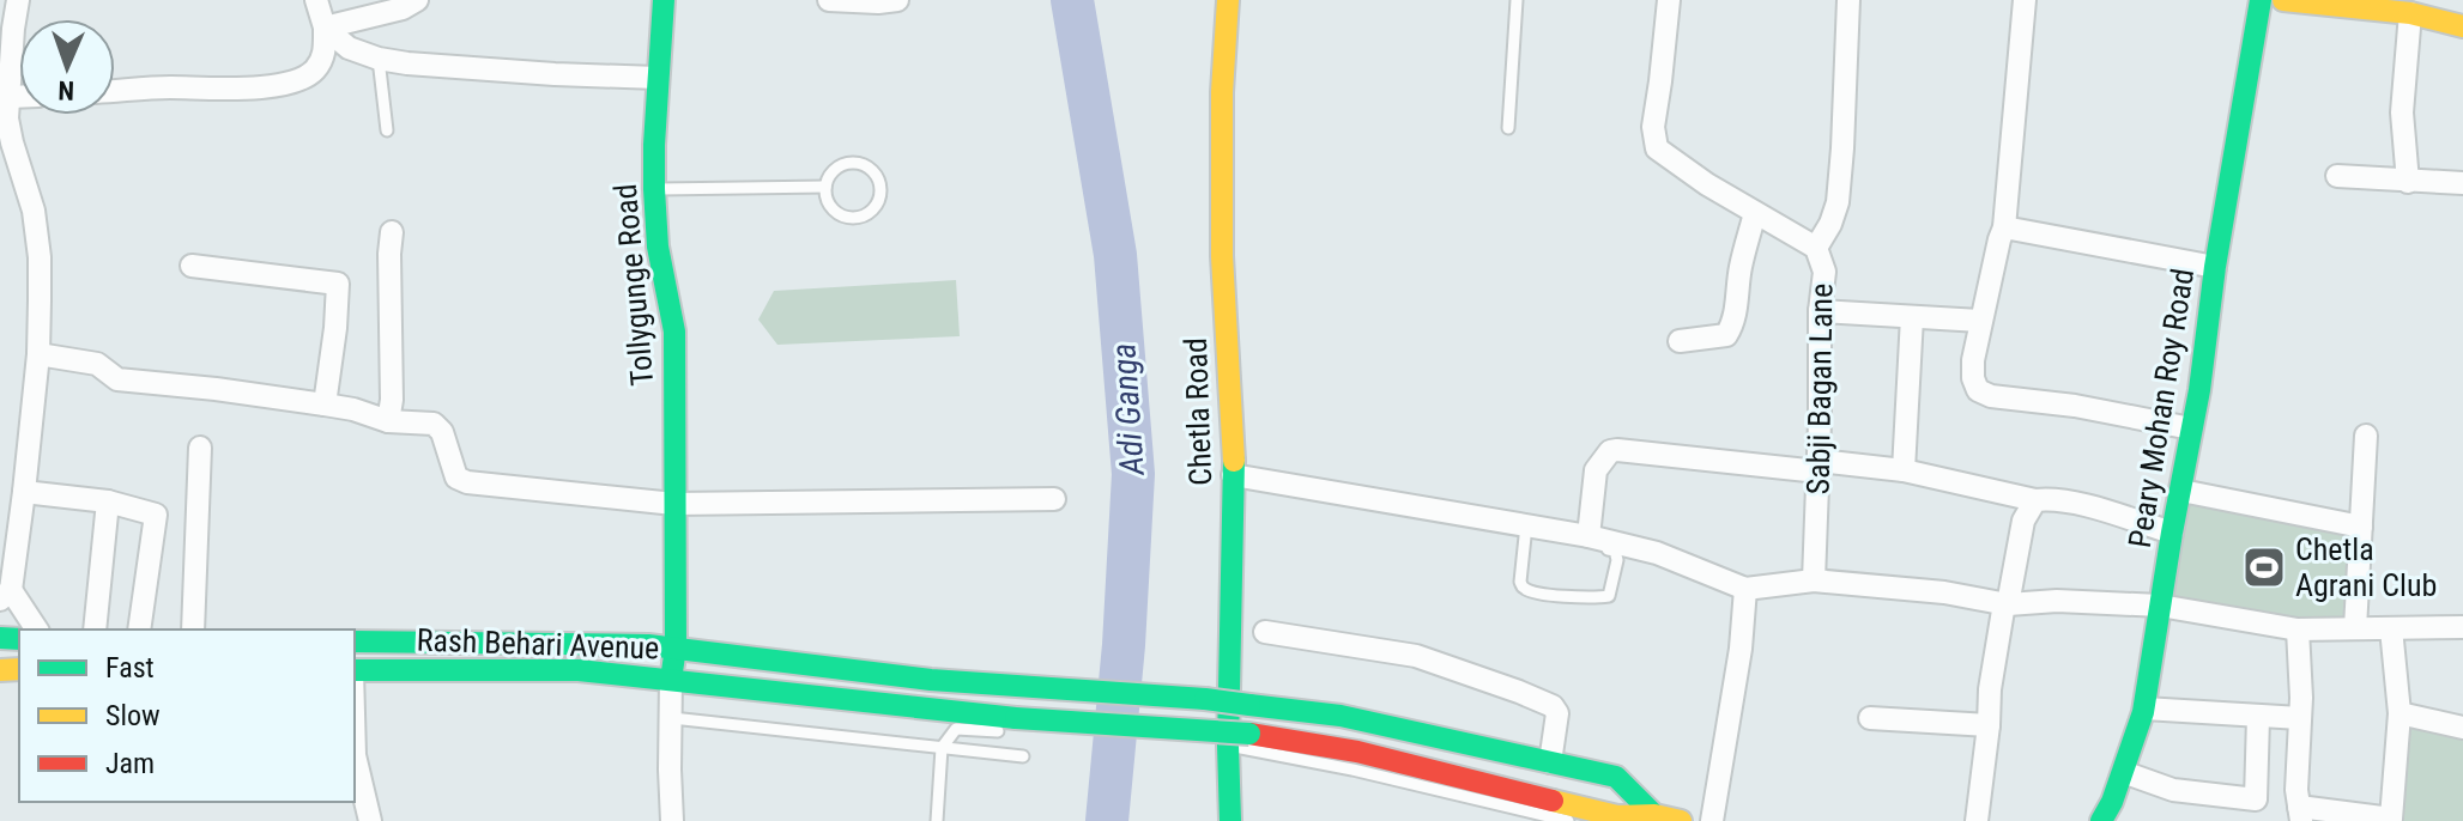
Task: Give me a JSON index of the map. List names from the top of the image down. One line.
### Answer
{"streets":{"main road":["Tollygunge Road","Peary Mohan Roy Road","Chetla Road","Rash Behari Avenue"],"street":["Sabji Bagan Lane"]},"crossings":[["Tollygunge Road","Rash Behari Avenue"]],"water":["Adi Ganga"],"places":{"sports":["Chetla Agrani Club"]},"legend":["Fast","Slow","Jam"],"north":"bottom"}
